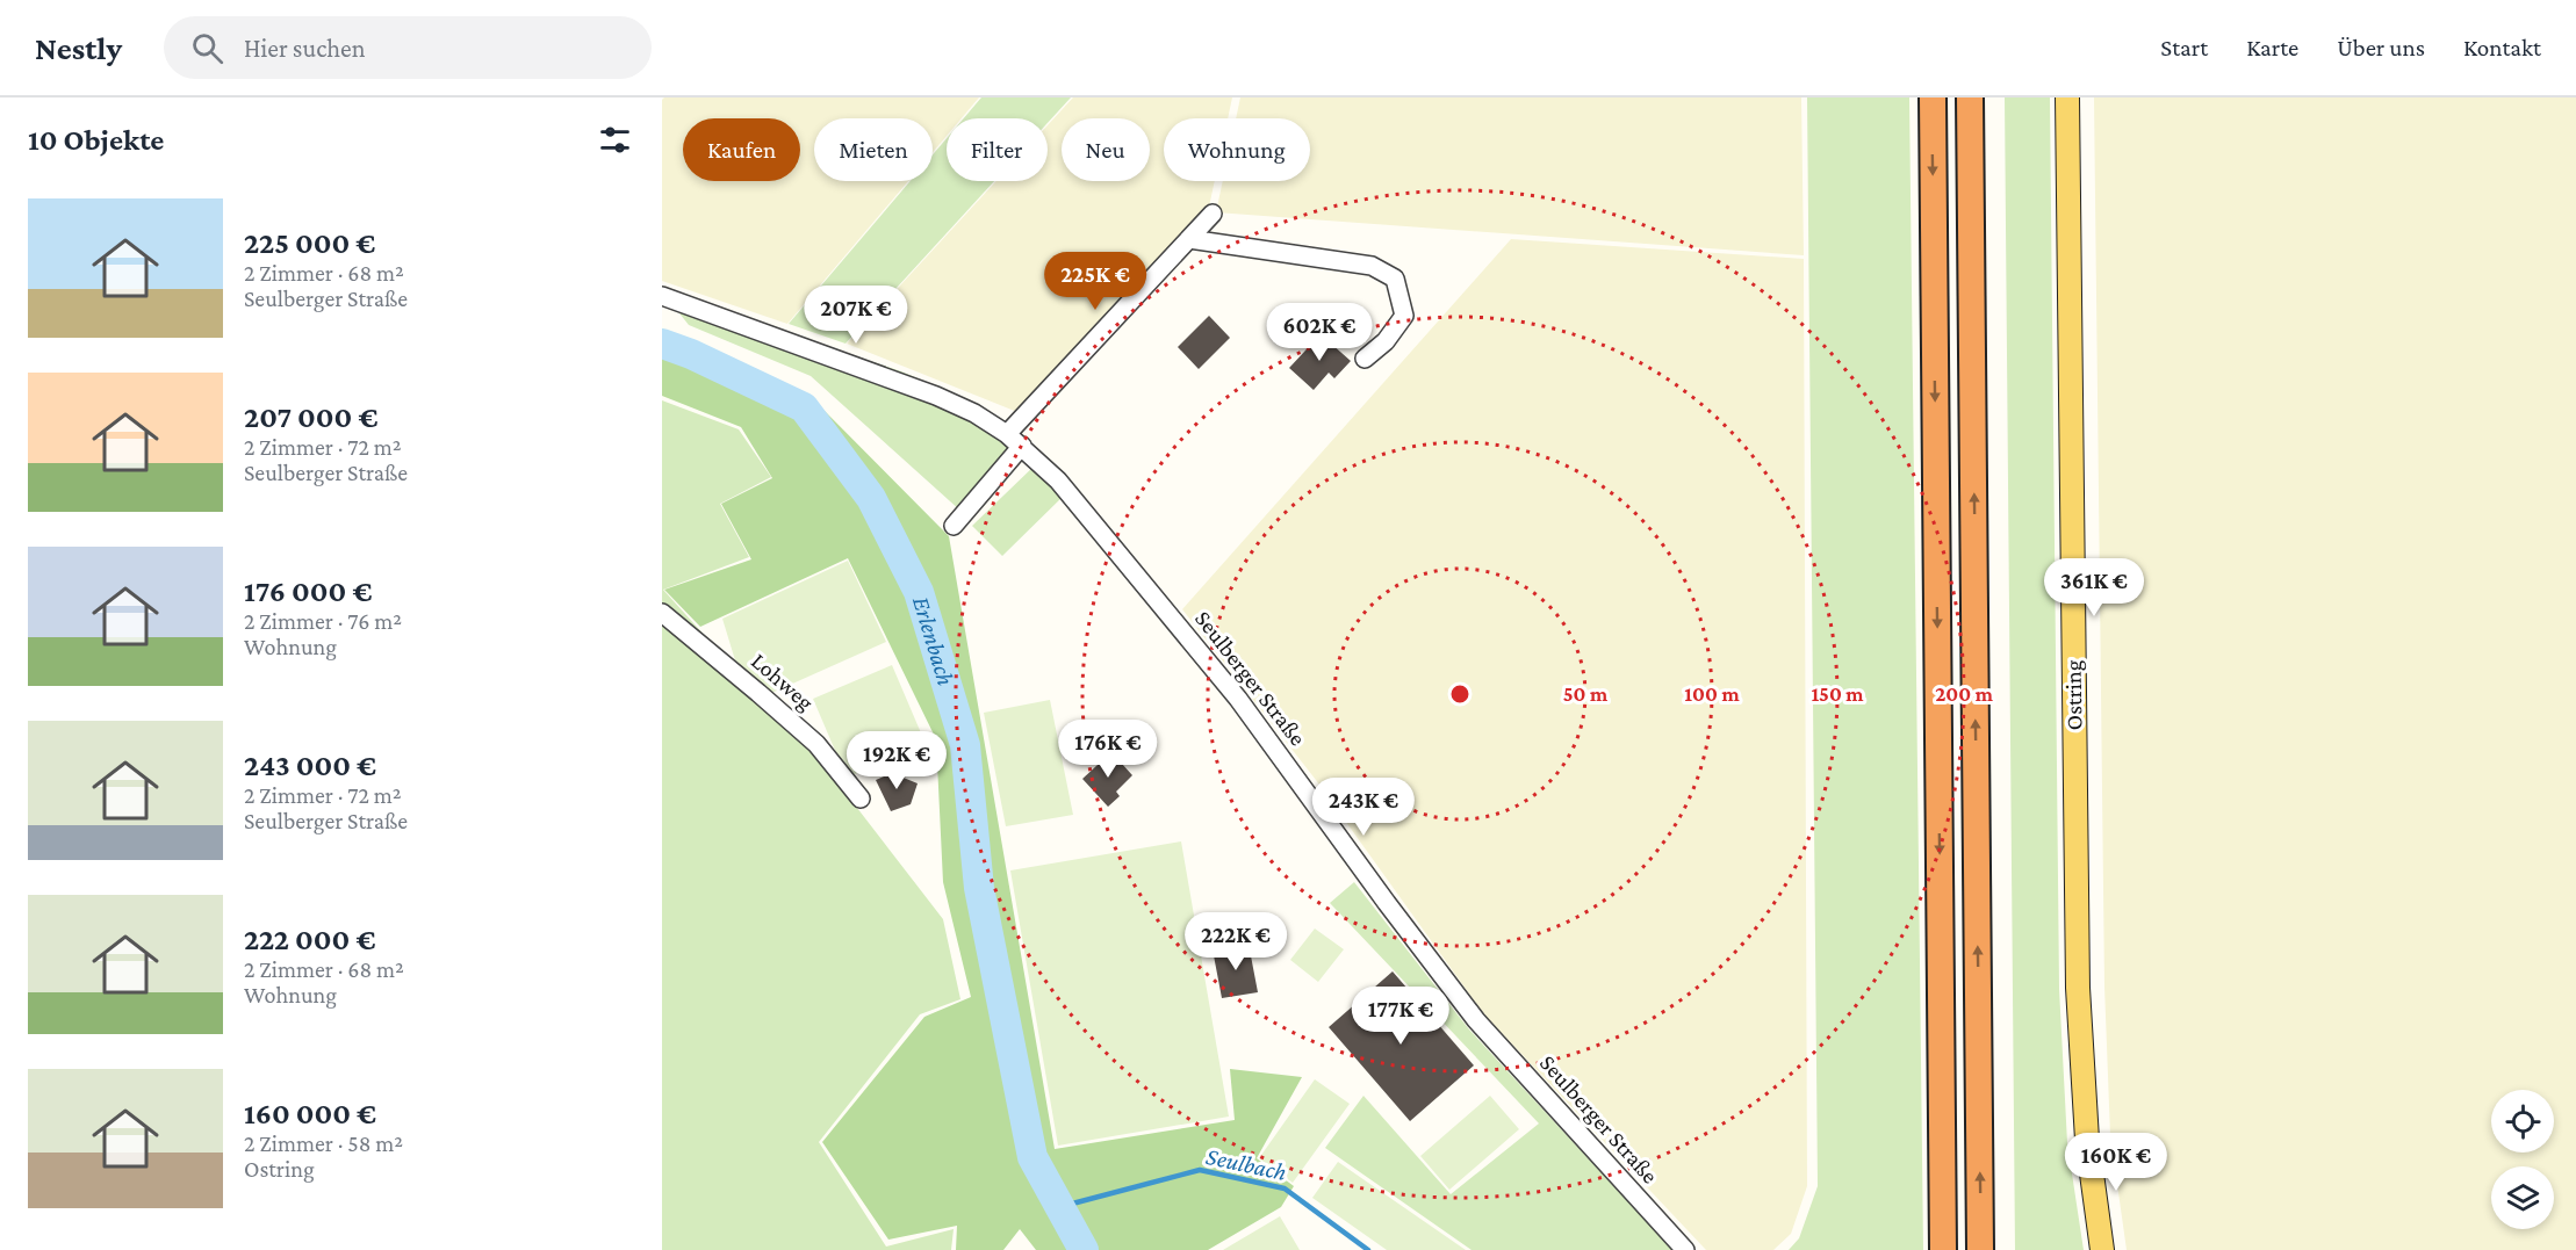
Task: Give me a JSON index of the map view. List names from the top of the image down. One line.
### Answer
{"streets":{"main road":["Ostring"],"street":["Seulberger Straße","Lohweg"]},"water":["Erlenbach","Seulbach"],"page":{"header":"Nestly","search":"Hier suchen","nav":["Start","Karte","Über uns","Kontakt"],"heading":"10 Objekte","chip":["Kaufen","Mieten","Filter","Neu","Wohnung"],"list":[{"name":"225 000 €","note":"2 Zimmer · 68 m² · Seulberger Straße"},{"name":"207 000 €","note":"2 Zimmer · 72 m² · Seulberger Straße"},{"name":"176 000 €","note":"2 Zimmer · 76 m² · Wohnung"},{"name":"243 000 €","note":"2 Zimmer · 72 m² · Seulberger Straße"},{"name":"222 000 €","note":"2 Zimmer · 68 m² · Wohnung"},{"name":"160 000 €","note":"2 Zimmer · 58 m² · Ostring"}],"price":["225K €","207K €","602K €","361K €","176K €","192K €","243K €","222K €","177K €","160K €"]},"rings":["50 m","100 m","150 m","200 m"]}
